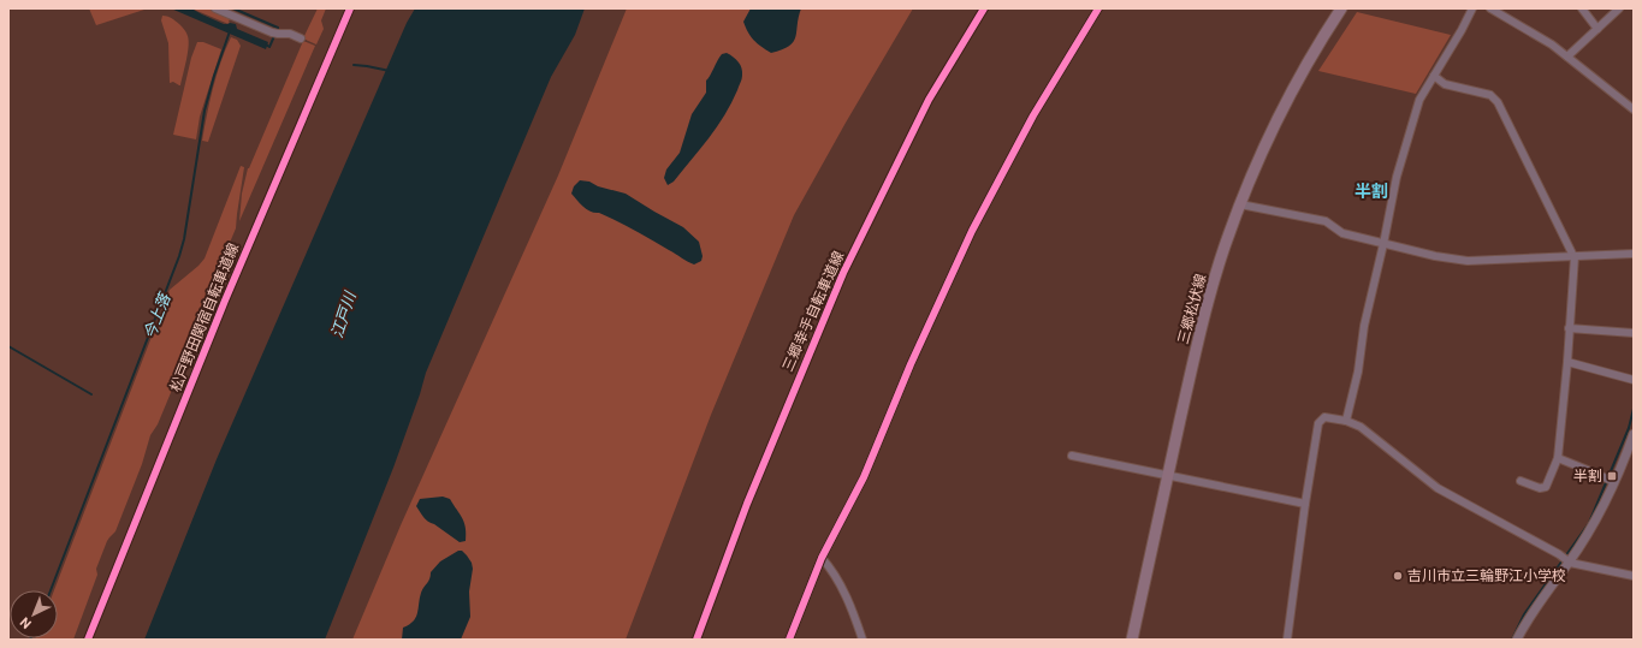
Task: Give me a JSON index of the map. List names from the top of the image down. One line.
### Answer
{"streets":{"main road":["三郷松伏線"],"cycle path":["三郷幸手自転車道線","松戸野田関宿自転車道線"]},"districts":["半割"],"water":["江戸川","今上落"],"places":{"transit":["半割"],"other":["吉川市立三輪野江小学校"]},"north":"bottom left"}
